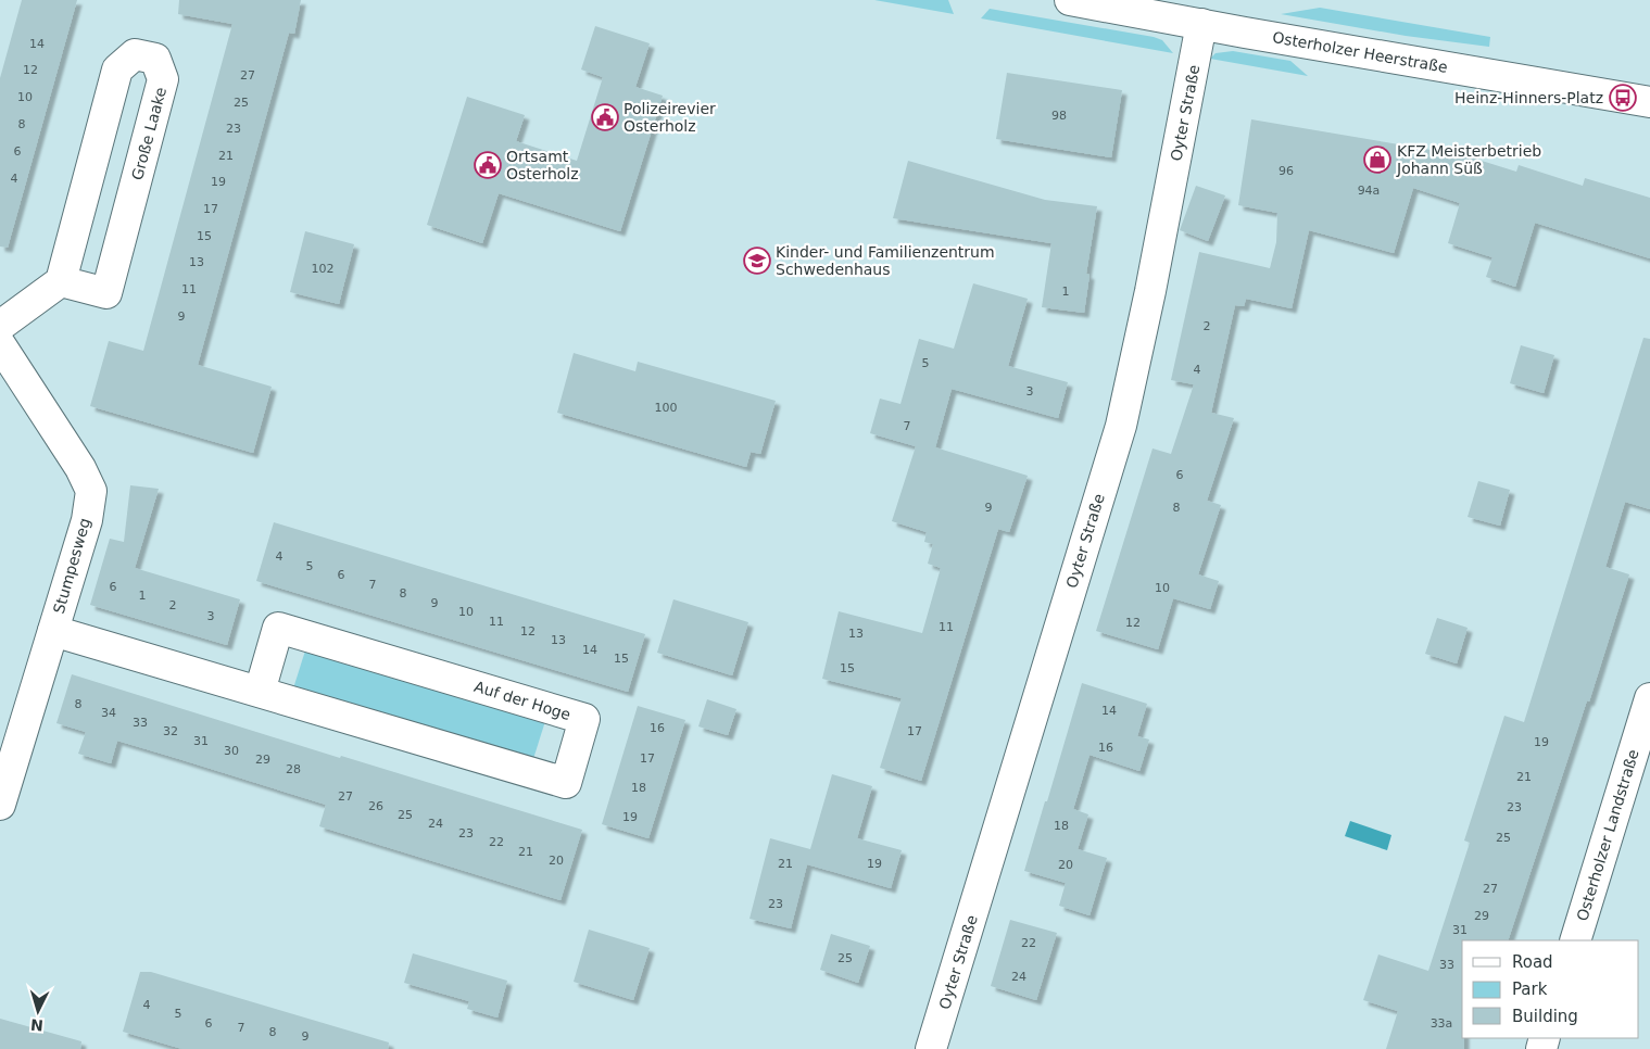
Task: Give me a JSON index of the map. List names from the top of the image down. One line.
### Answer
{"streets":{"street":["Osterholzer Heerstraße","Oyter Straße","Große Laake","Stumpesweg","Auf der Hoge","Osterholzer Landstraße"]},"crossings":[["Osterholzer Heerstraße","Oyter Straße"],["Stumpesweg","Auf der Hoge"]],"places":{"bus stop":["Heinz-Hinners-Platz"],"public building":["Polizeirevier Osterholz","Ortsamt Osterholz"],"shop":["KFZ Meisterbetrieb Johann Süß"],"school or university":["Kinder- und Familienzentrum Schwedenhaus"]},"house_numbers":["14","12","27","10","25","98","8","23","6","21","96","4","19","94a","17","15","13","102","11","1","9","2","5","4","3","100","7","6","9","8","4","5","6","7","6","10","8","1","9","2","10","3","11","12","11","12","13","13","14","15","15","8","14","34","33","16","32","17","31","19","16","30","17","29","28","21","18","27","26","23","25","19","24","18","23","25","22","21","20","21","19","20","27","23","29","31","22","25","33","24","4","5","6","33a","7","8","9"],"legend":["Road","Park","Building"],"north":"bottom"}
